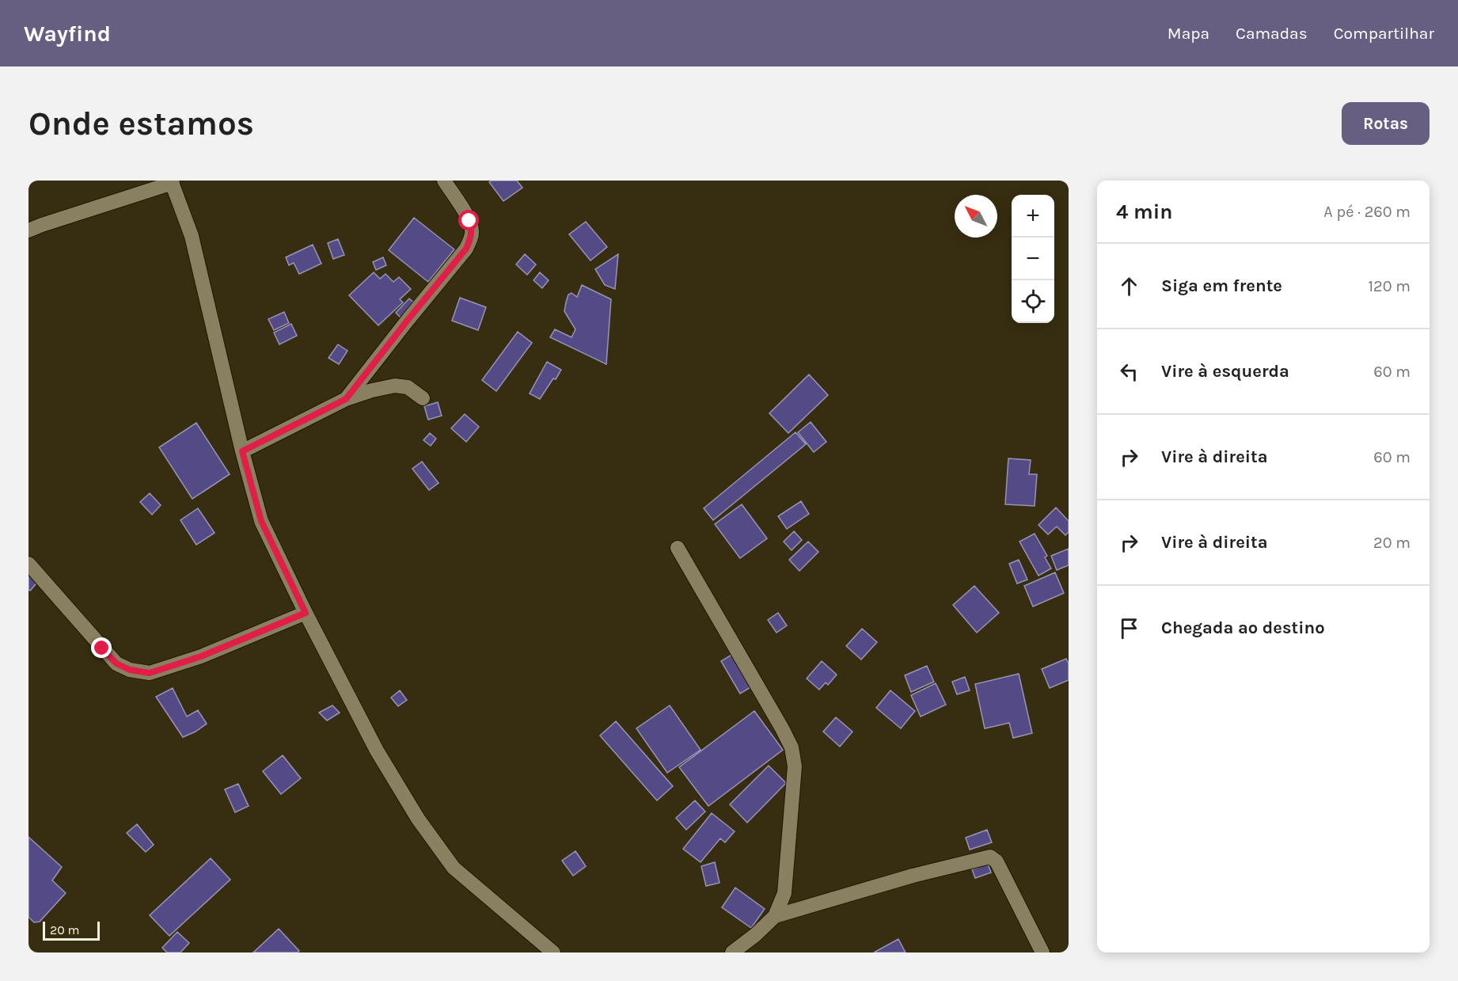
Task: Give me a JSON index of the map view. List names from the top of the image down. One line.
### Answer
{"scale_bar":"20 m","north":"top left","page":{"header":"Wayfind","nav":["Mapa","Camadas","Compartilhar"],"buttons":"Rotas","title":"Onde estamos","heading":["4 min","A pé · 260 m"],"map_buttons":["+","−"],"list":[["Siga em frente","120 m"],["Vire à esquerda","60 m"],["Vire à direita","60 m"],["Vire à direita","20 m"],"Chegada ao destino"],"scale":"20 m"}}
